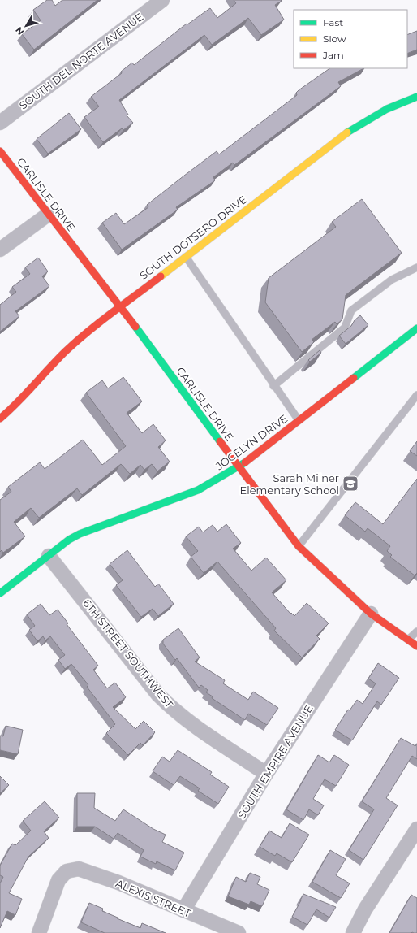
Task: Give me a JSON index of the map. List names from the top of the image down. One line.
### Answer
{"streets":{"street":["SOUTH DEL NORTE AVENUE","CARLISLE DRIVE","SOUTH DOTSERO DRIVE","JOCELYN DRIVE","6TH STREET SOUTHWEST","SOUTH EMPIRE AVENUE","ALEXIS STREET"]},"crossings":[["CARLISLE DRIVE","SOUTH DOTSERO DRIVE"],["CARLISLE DRIVE","JOCELYN DRIVE"],["CARLISLE DRIVE","SOUTH EMPIRE AVENUE"],["JOCELYN DRIVE","6TH STREET SOUTHWEST"],["6TH STREET SOUTHWEST","SOUTH EMPIRE AVENUE"],["SOUTH EMPIRE AVENUE","ALEXIS STREET"]],"places":{"school or university":["Sarah Milner Elementary School"]},"legend":["Fast","Slow","Jam"],"north":"bottom left"}
